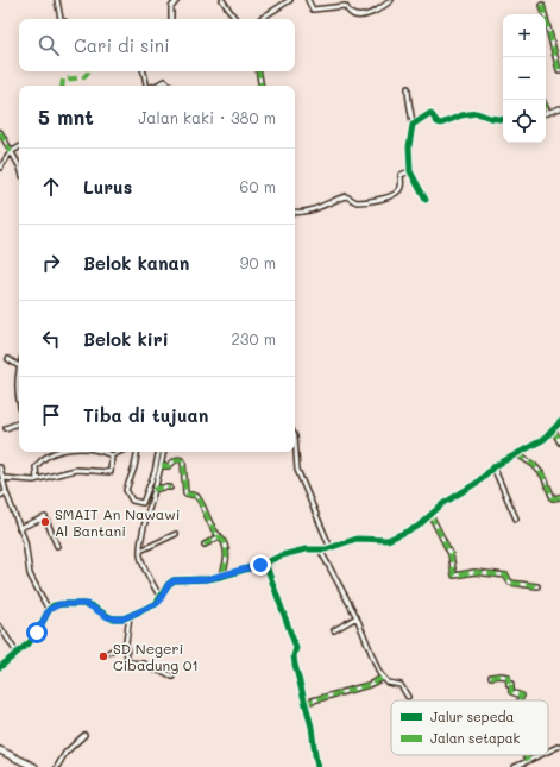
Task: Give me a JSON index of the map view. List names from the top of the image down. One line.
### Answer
{"places":["SMAIT An Nawawi Al Bantani","SD Negeri Cibadung 01"],"legend":["Jalur sepeda","Jalan setapak"],"page":{"map_buttons":["+","−"],"search":"Cari di sini","heading":["5 mnt","Jalan kaki · 380 m"],"list":[["Lurus","60 m"],["Belok kanan","90 m"],["Belok kiri","230 m"],"Tiba di tujuan"]}}
